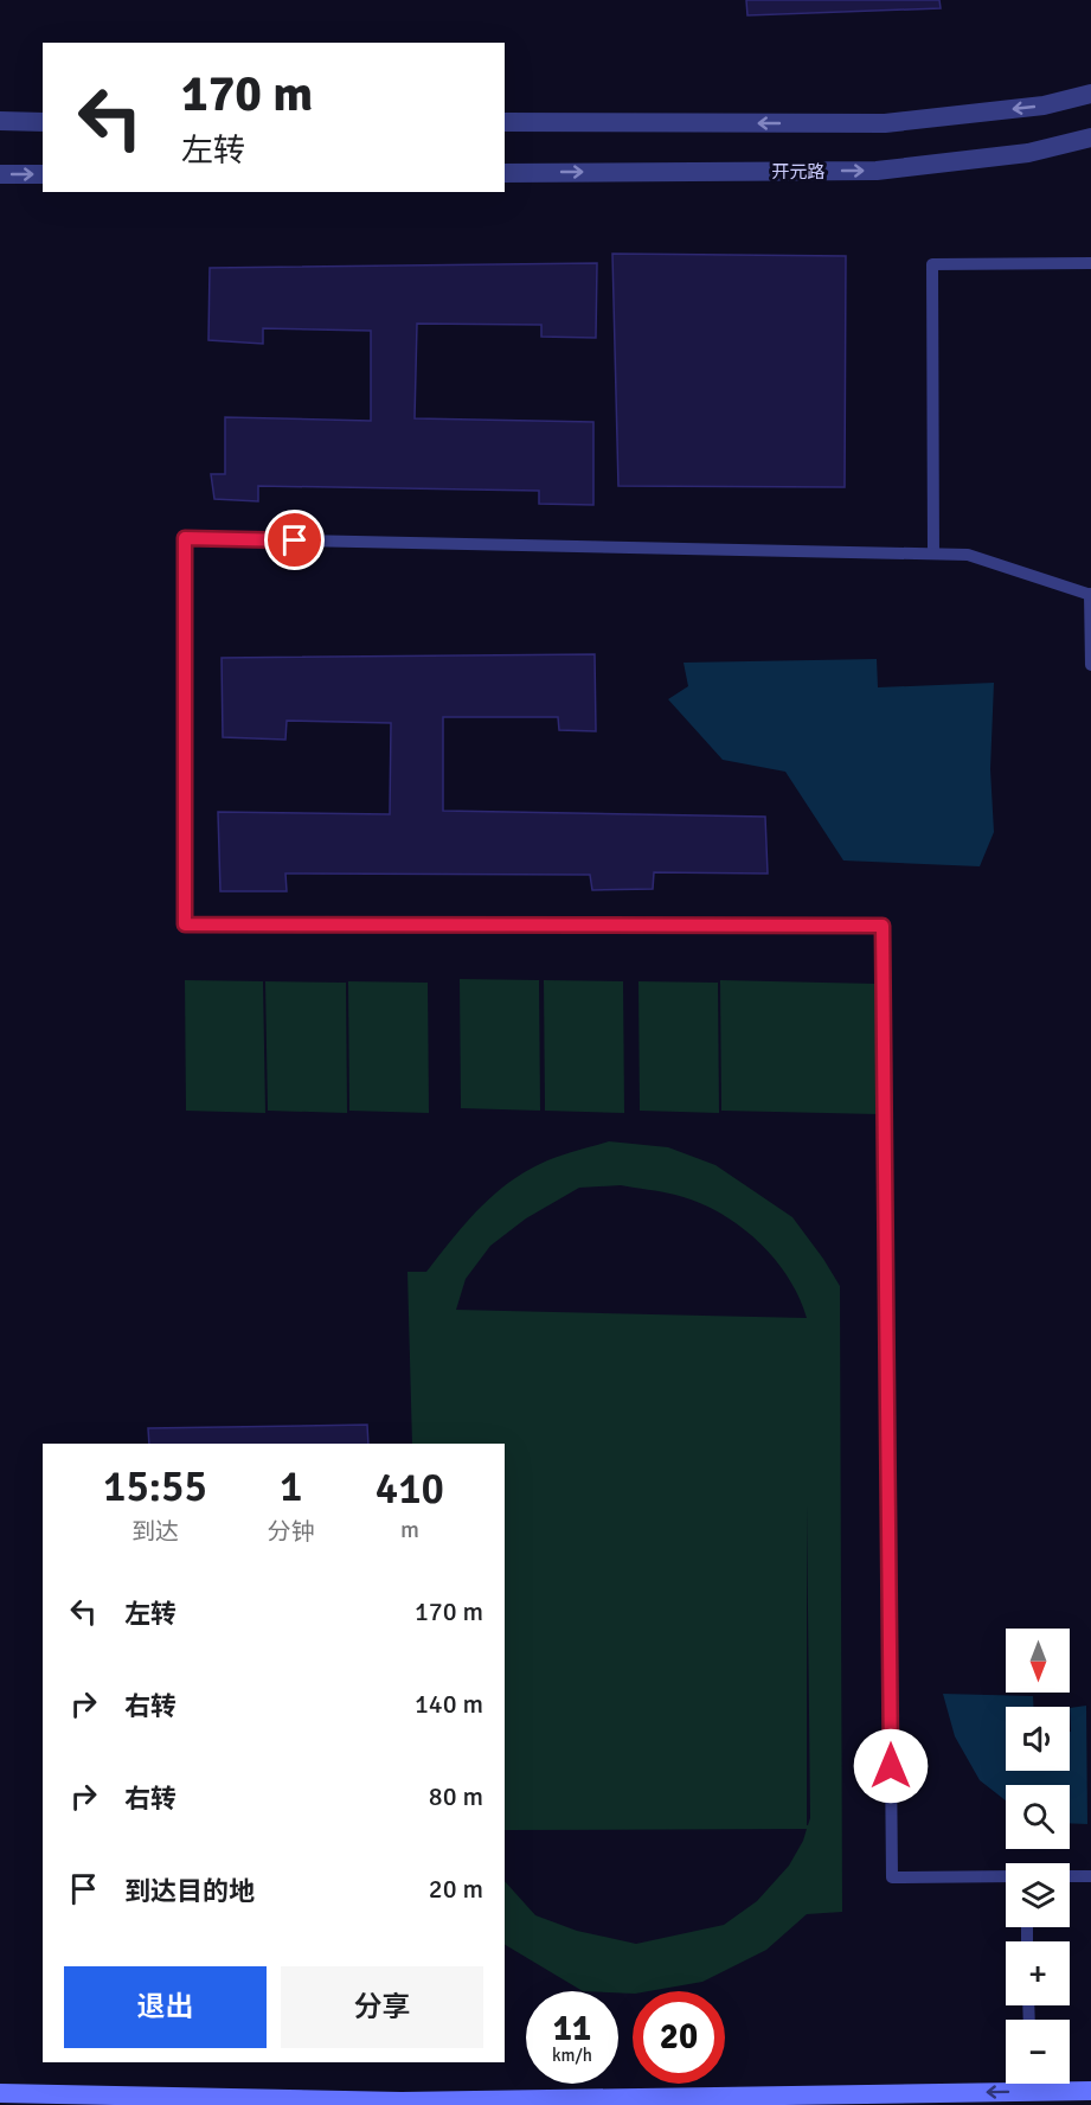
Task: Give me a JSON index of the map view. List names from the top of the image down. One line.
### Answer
{"streets":{"street":["开元路"]},"north":"bottom","page":{"turn":["170 m","左转"],"eta":["15:55","到达","1","分钟","410","m"],"list":[{"name":"左转","value":"170 m"},{"name":"右转","value":"140 m"},{"name":"右转","value":"80 m"},{"name":"到达目的地","value":"20 m"}],"map_buttons":["+","−"],"buttons":["退出","分享"],"speed":"11 km/h","limit":"20"}}
